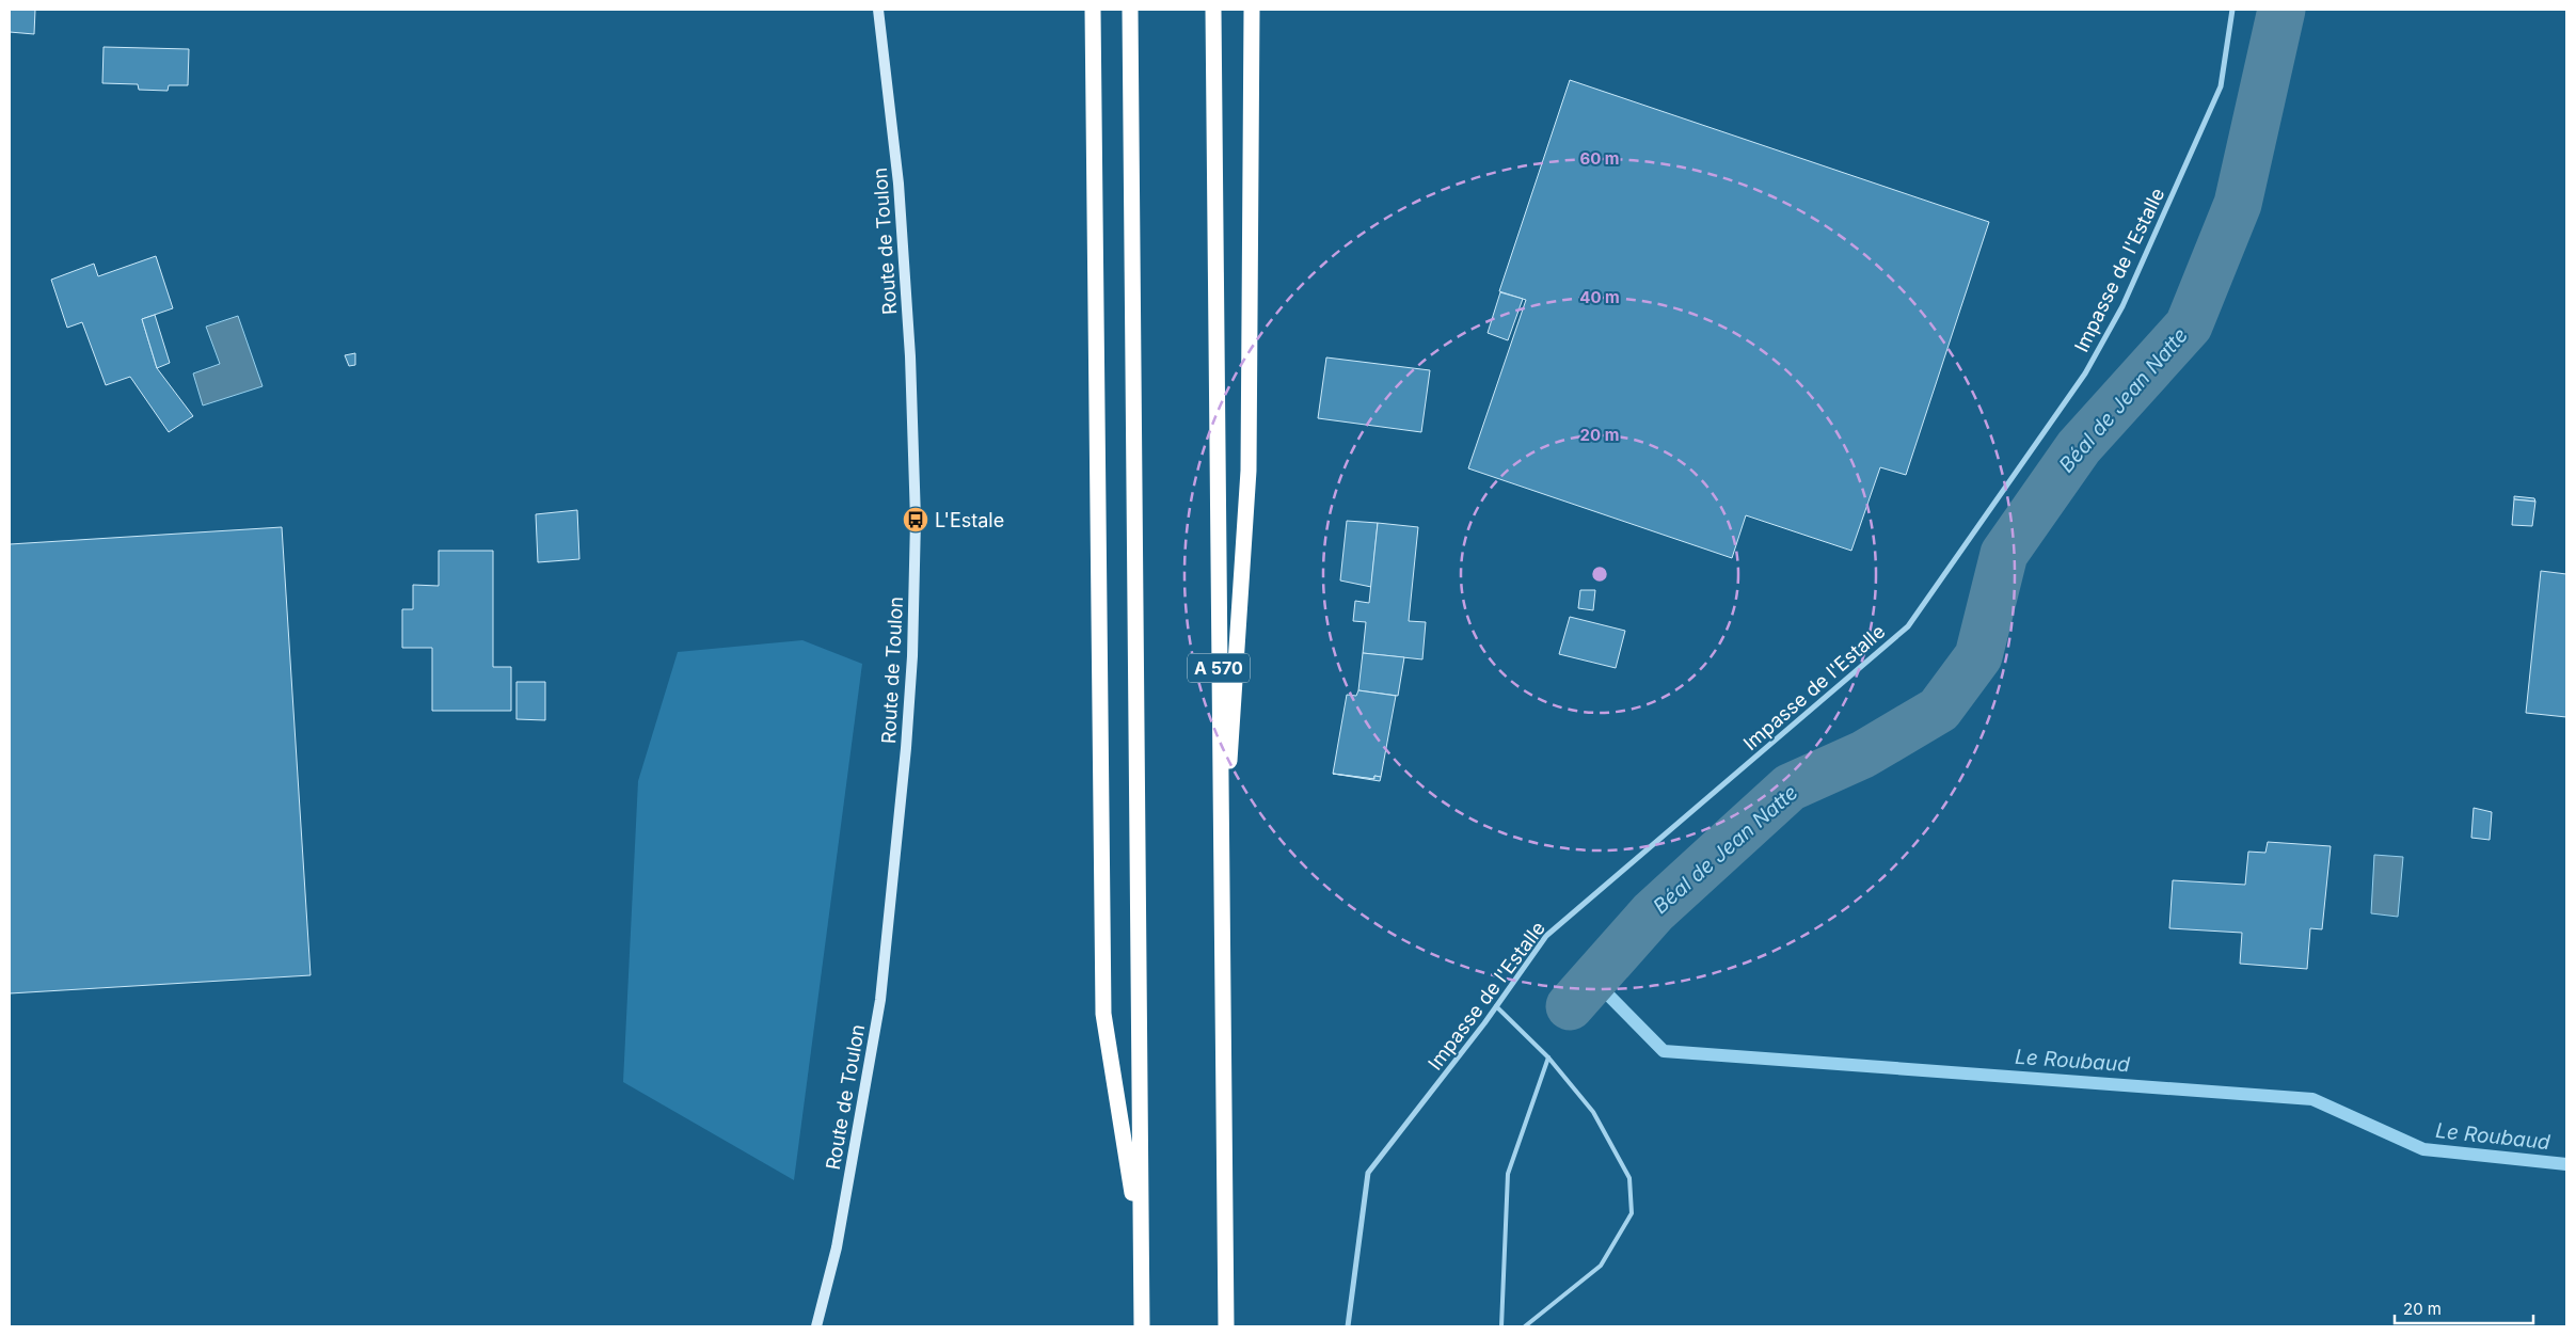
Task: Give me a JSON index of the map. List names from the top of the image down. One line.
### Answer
{"streets":{"highway":["A 570"],"main road":["Route de Toulon"],"street":["Impasse de l'Estalle"]},"water":["Béal de Jean Natte","Le Roubaud"],"places":{"bus stop":["L'Estale"]},"scale_bar":"20 m","rings":["60 m","40 m","20 m"]}
